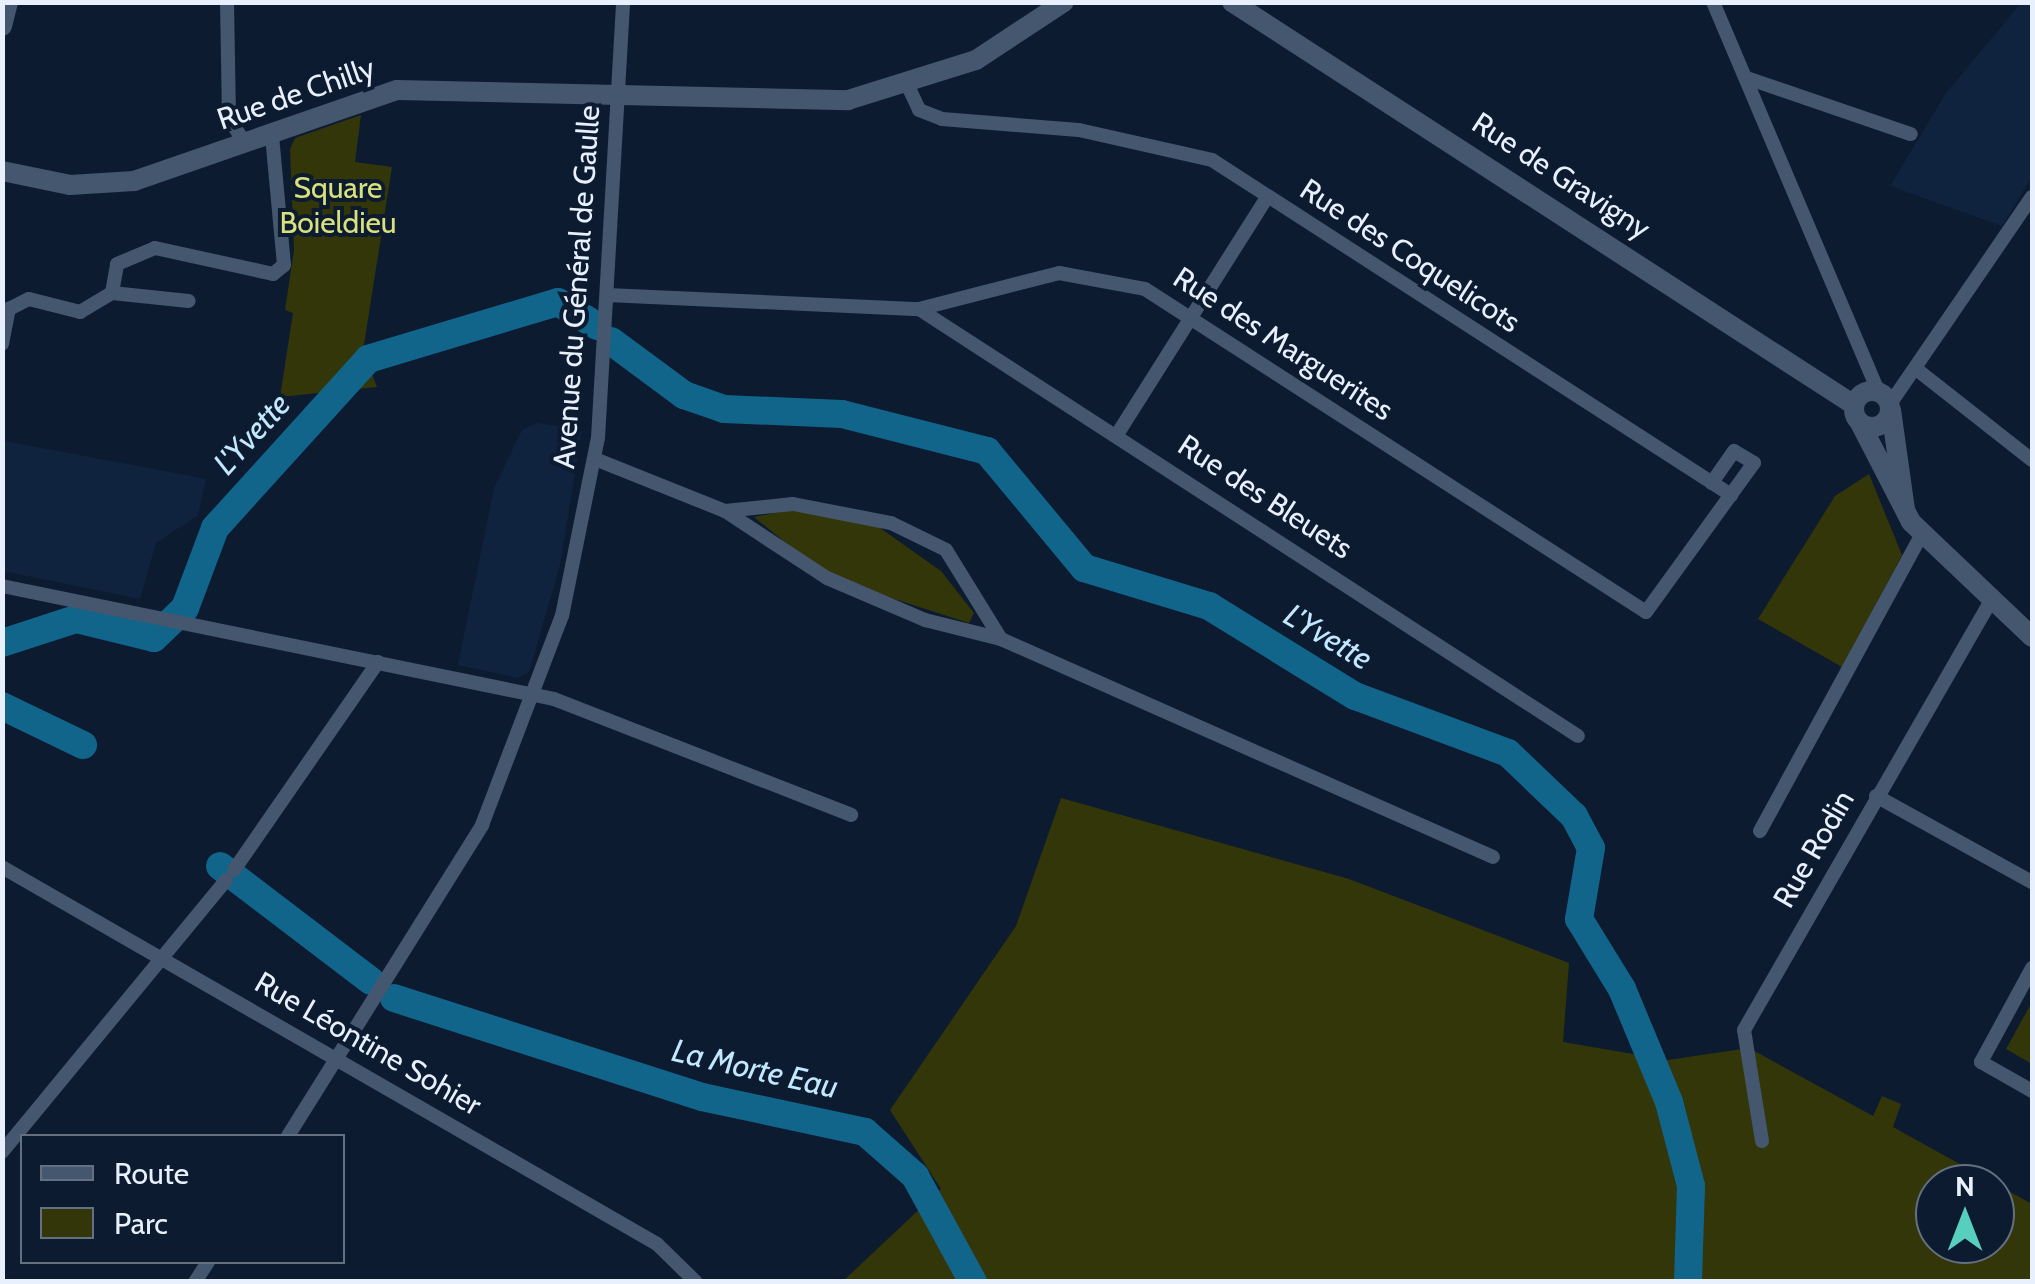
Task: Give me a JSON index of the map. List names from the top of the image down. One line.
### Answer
{"streets":{"street":["Rue de Chilly","Rue de Gravigny","Rue des Coquelicots","Avenue du Général de Gaulle","Rue des Marguerites","Rue des Bleuets","Rue Rodin","Rue Léontine Sohier"]},"crossings":[["Rue de Chilly","Rue des Coquelicots"],["Rue de Chilly","Avenue du Général de Gaulle"],["Rue de Gravigny","Rue Rodin"],["Rue des Coquelicots","Rue des Marguerites"],["Avenue du Général de Gaulle","Rue des Marguerites"],["Avenue du Général de Gaulle","Rue Léontine Sohier"],["Rue des Marguerites","Rue des Bleuets"]],"water":["L'Yvette","La Morte Eau"],"parks":["Square Boieldieu"],"legend":["Route","Parc"],"north":"top"}
